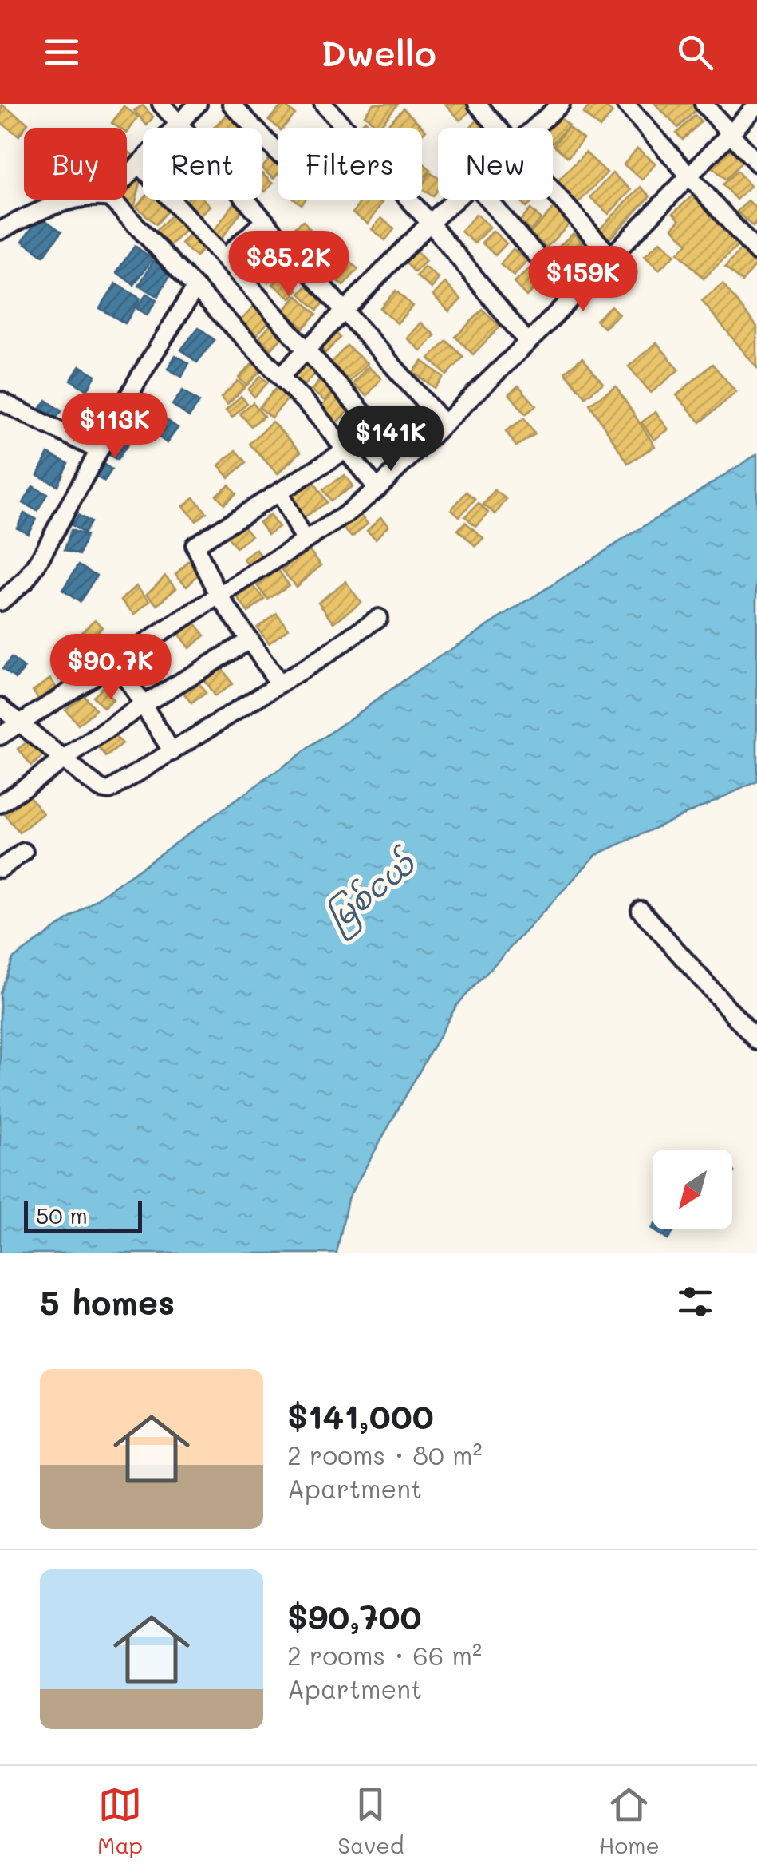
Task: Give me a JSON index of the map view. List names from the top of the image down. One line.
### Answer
{"water":["မြစ်ငယ်"],"scale_bar":"50 m","north":"bottom left","page":{"header":"Dwello","chip":["Buy","Rent","Filters","New"],"price":["$85.2K","$159K","$113K","$141K","$90.7K"],"scale":"50 m","heading":"5 homes","list":[{"name":"$141,000","note":"2 rooms · 80 m² · Apartment"},{"name":"$90,700","note":"2 rooms · 66 m² · Apartment"}],"tabs":["Map","Saved","Home"]}}
